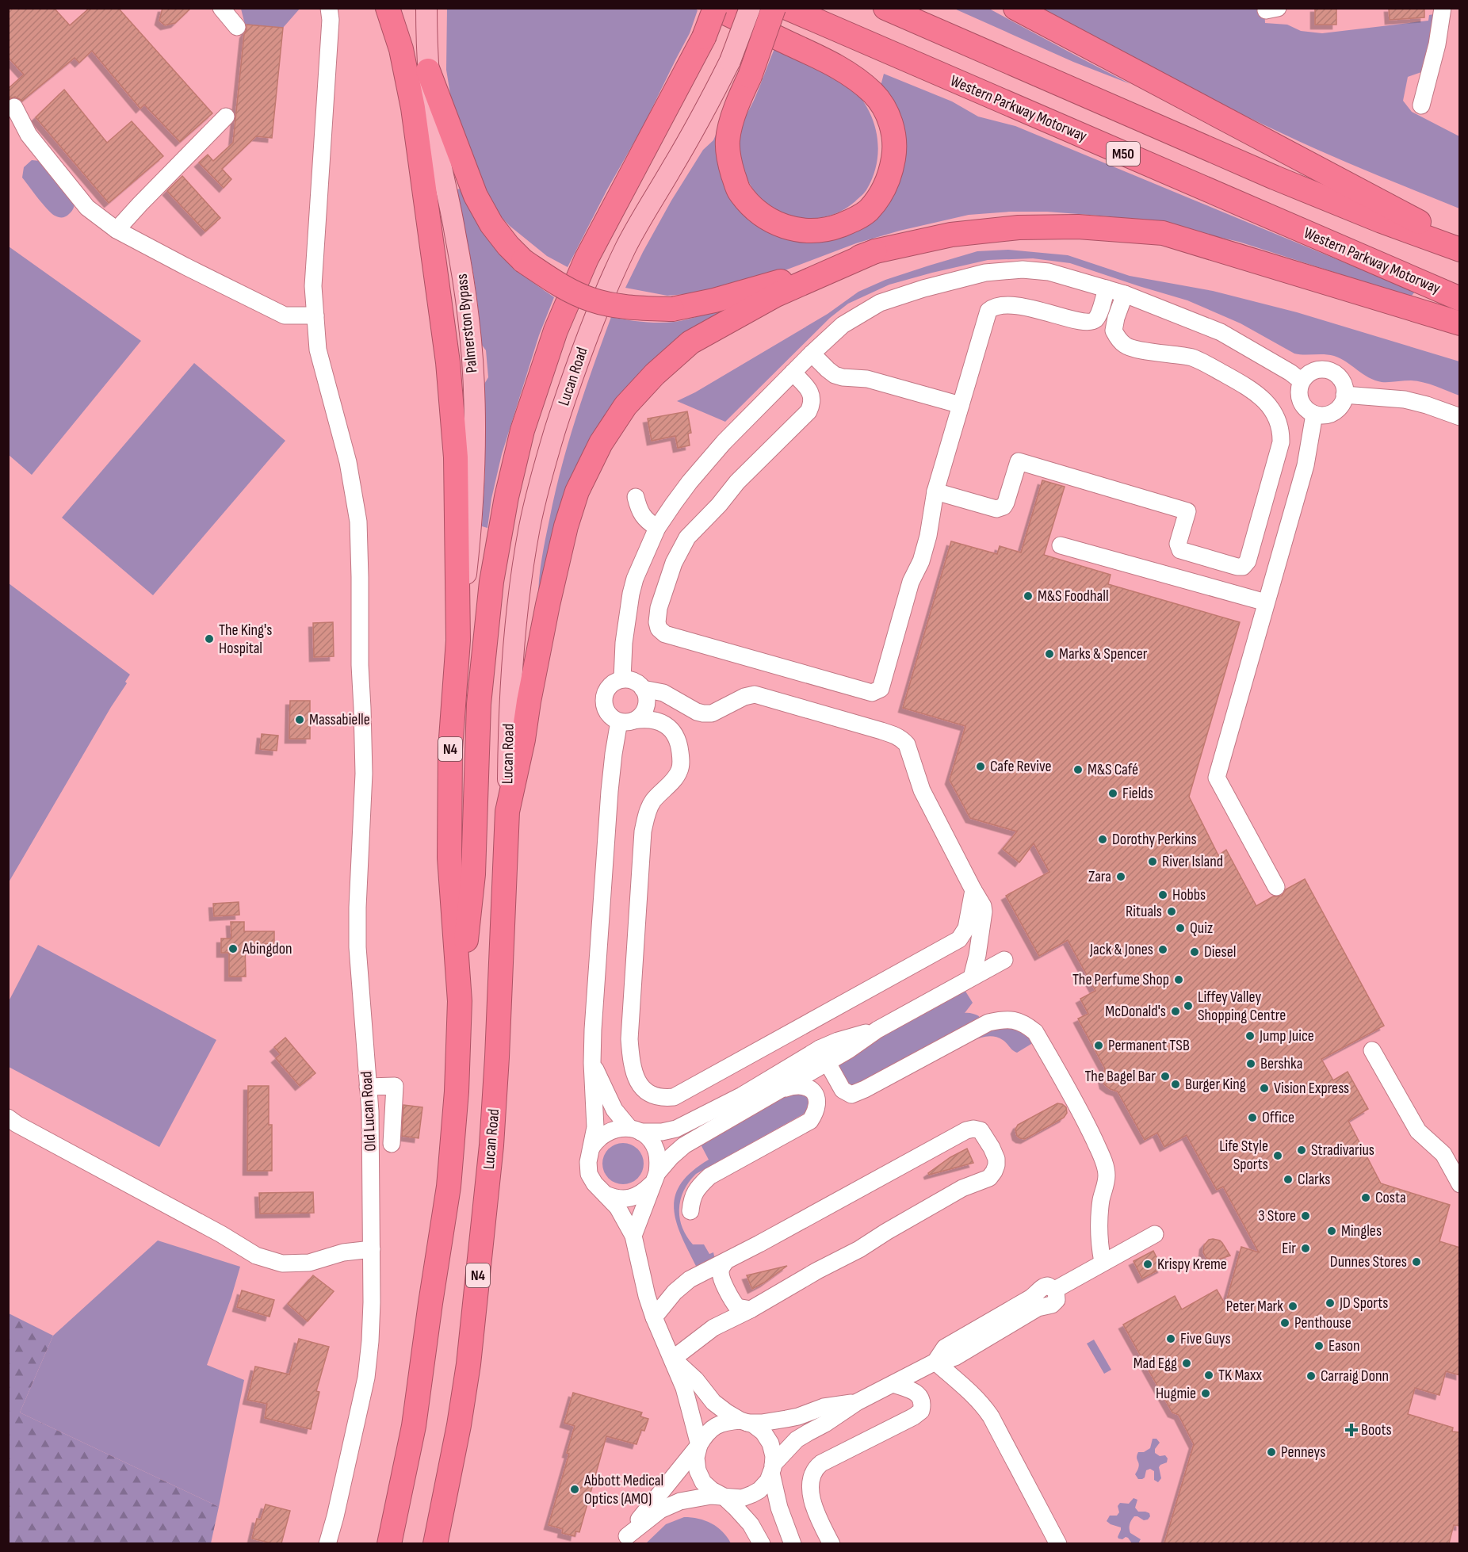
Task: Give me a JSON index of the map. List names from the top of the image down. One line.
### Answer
{"streets":{"highway":["Western Parkway Motorway","M50","Lucan Road","N4"],"main road":["Palmerston Bypass"],"street":["Old Lucan Road"]},"crossings":[["Palmerston Bypass","N4"]],"places":{"other":["M&S Foodhall","The King's Hospital","Marks & Spencer","Massabielle","Cafe Revive","M&S Café","Fields","Dorothy Perkins","River Island","Zara","Hobbs","Rituals","Quiz","Abingdon","Jack & Jones","Diesel","The Perfume Shop","Liffey Valley Shopping Centre","McDonald's","Jump Juice","Permanent TSB","Bershka","The Bagel Bar","Burger King","Vision Express","Office","Stradivarius","Life Style Sports","Clarks","Costa","3 Store","Mingles","Eir","Dunnes Stores","Krispy Kreme","JD Sports","Peter Mark","Penthouse","Five Guys","Eason","Mad Egg","TK Maxx","Carraig Donn","Hugmie","Penneys","Abbott Medical Optics (AMO)"],"health":["Boots"]}}
